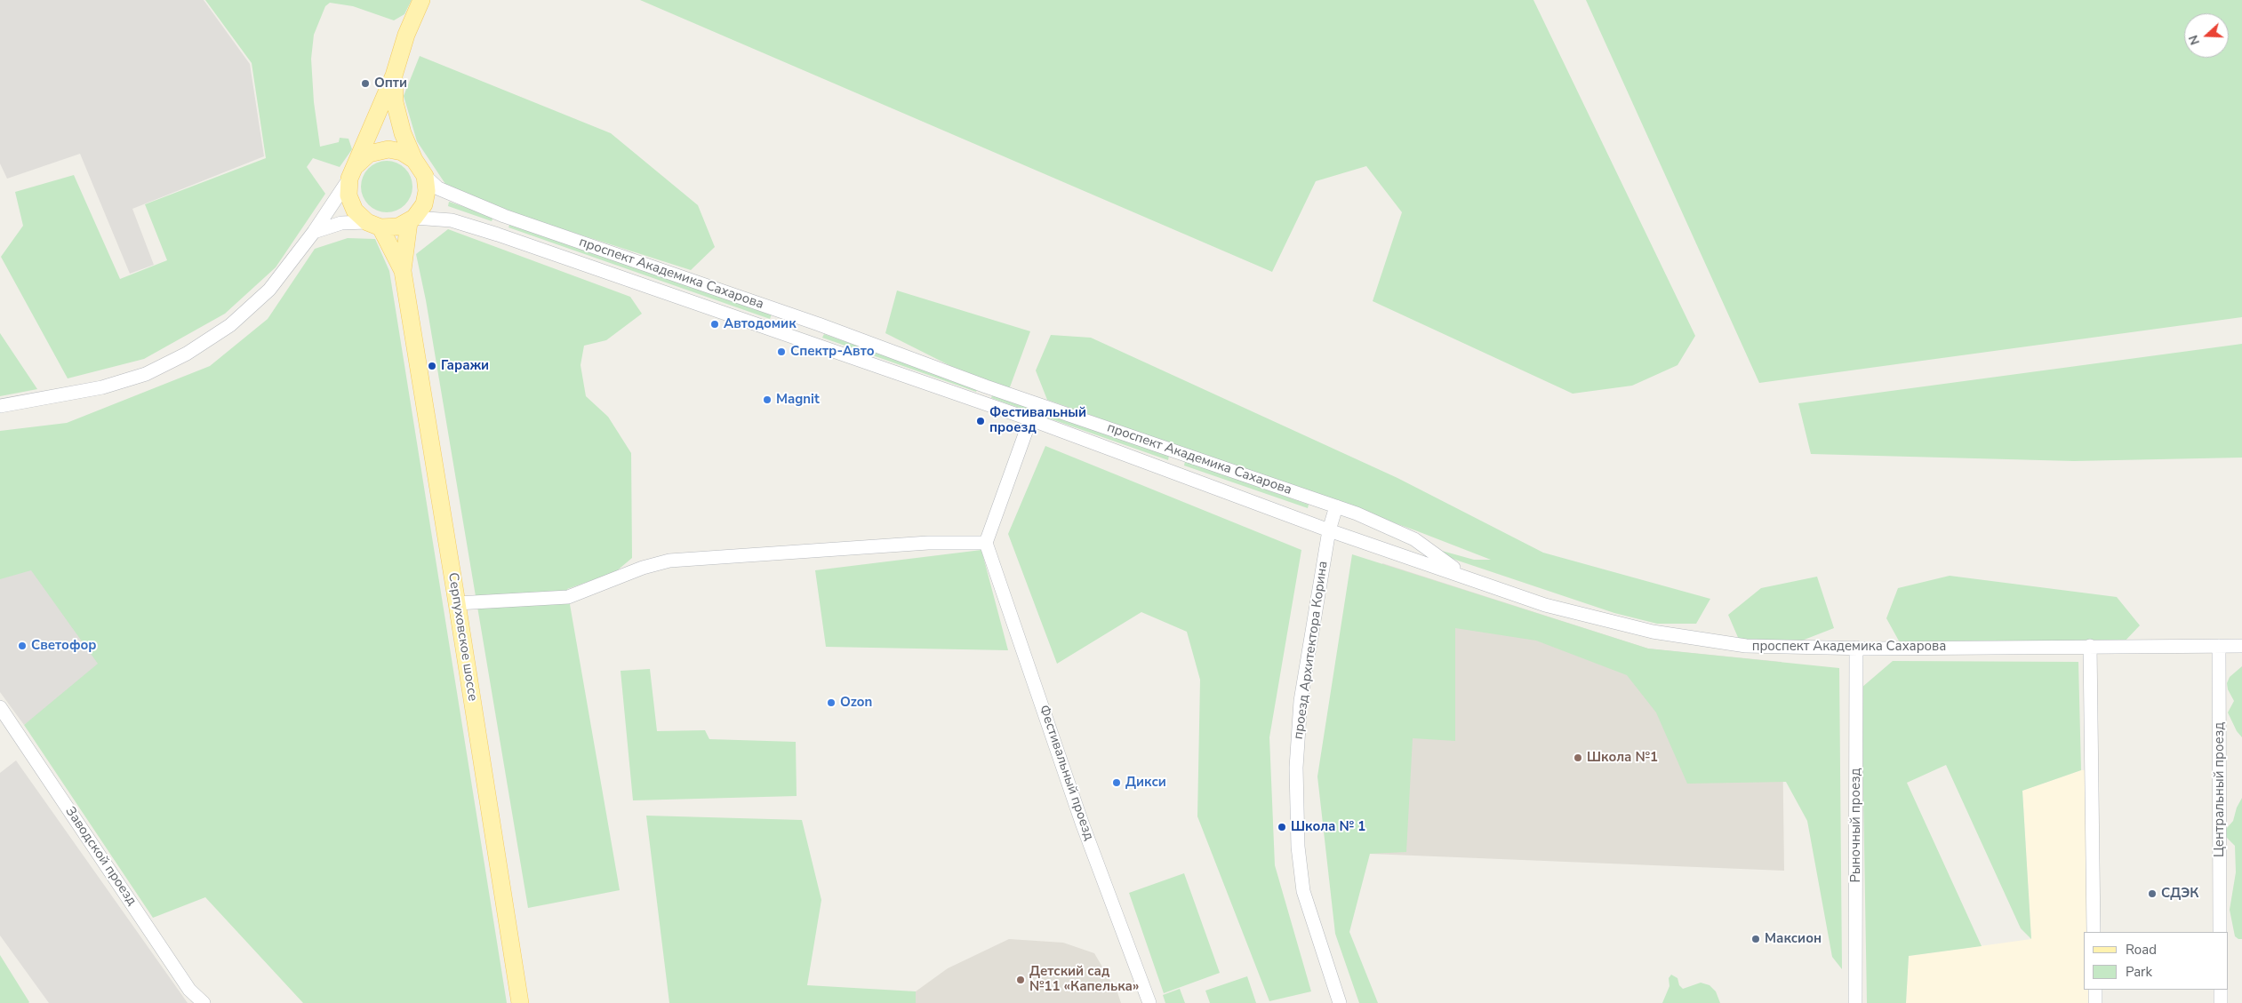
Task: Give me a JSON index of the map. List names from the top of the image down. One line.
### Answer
{"streets":{"main road":["Серпуховское шоссе"],"street":["проспект Академика Сахарова","проезд Архитектора Корина","Фестивальный проезд","Центральный проезд","Рыночный проезд","Заводской проезд"]},"crossings":[["проспект Академика Сахарова","проезд Архитектора Корина"],["проспект Академика Сахарова","Центральный проезд"],["проспект Академика Сахарова","Рыночный проезд"]],"places":["Опти","Автодомик","Спектр-Авто","Гаражи","Magnit","Фестивальный проезд","Светофор","Ozon","Школа №1","Дикси","Школа № 1","СДЭК","Максион","Детский сад №11 «Капелька»"],"legend":["Road","Park"],"north":"left"}
